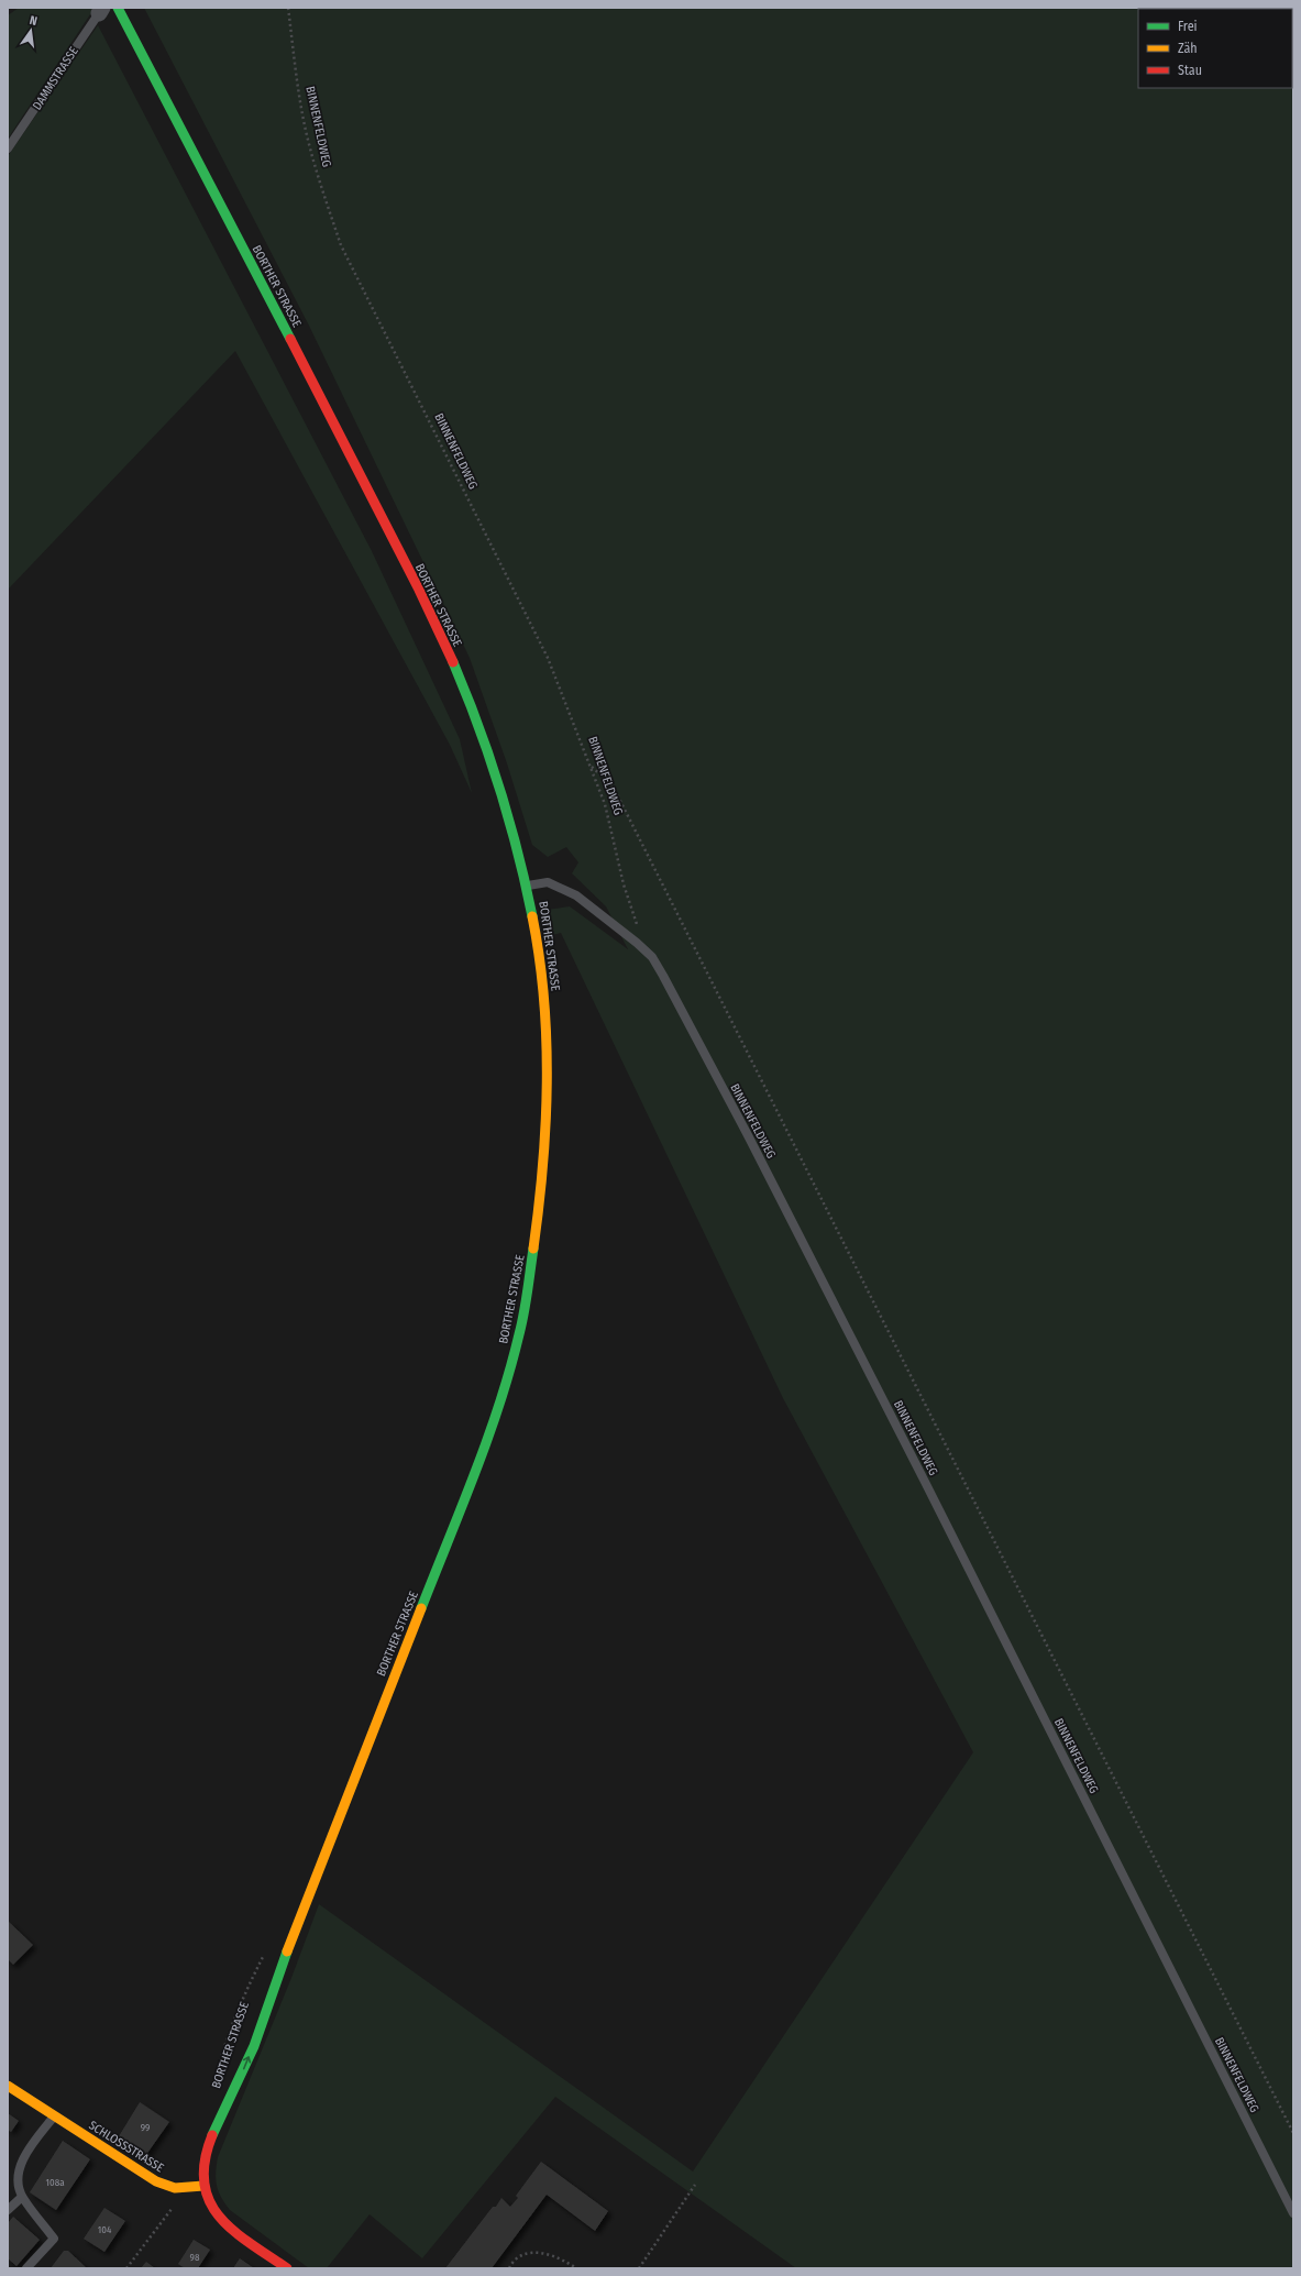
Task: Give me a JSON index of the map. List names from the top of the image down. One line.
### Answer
{"streets":{"street":["BORTHER STRASSE","SCHLOSSSTRASSE"],"lane":["DAMMSTRASSE","BINNENFELDWEG"]},"crossings":[["BORTHER STRASSE","SCHLOSSSTRASSE"]],"house_numbers":["99","108a","104","98"],"legend":["Frei","Zäh","Stau"],"north":"top"}
